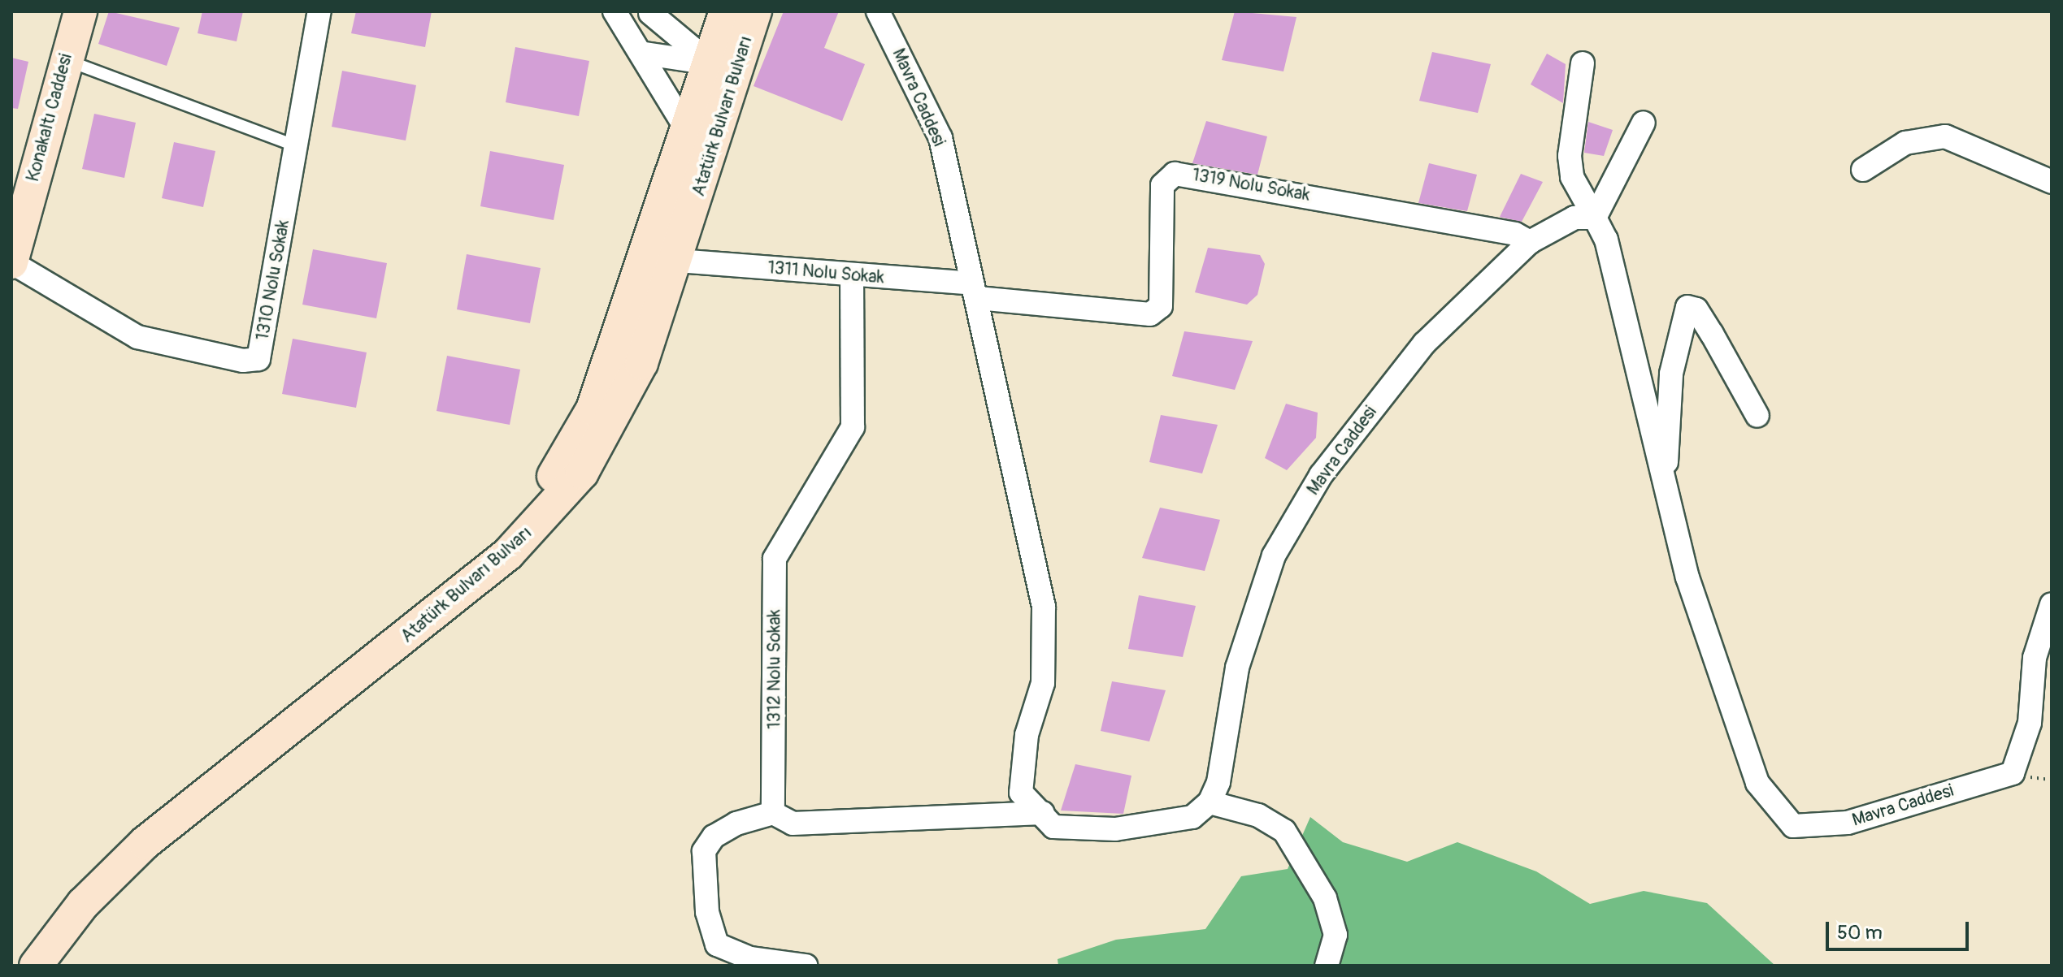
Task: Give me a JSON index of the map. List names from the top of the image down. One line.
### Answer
{"streets":{"street":["Mavra Caddesi","Atatürk Bulvarı Bulvarı","Konakaltı Caddesi","1319 Nolu Sokak","1311 Nolu Sokak","1310 Nolu Sokak","1312 Nolu Sokak"]},"crossings":[["Mavra Caddesi","1319 Nolu Sokak"],["Mavra Caddesi","1311 Nolu Sokak"],["Atatürk Bulvarı Bulvarı","1311 Nolu Sokak"],["Konakaltı Caddesi","1310 Nolu Sokak"],["1319 Nolu Sokak","1311 Nolu Sokak"],["1311 Nolu Sokak","1312 Nolu Sokak"]],"scale_bar":"50 m"}
